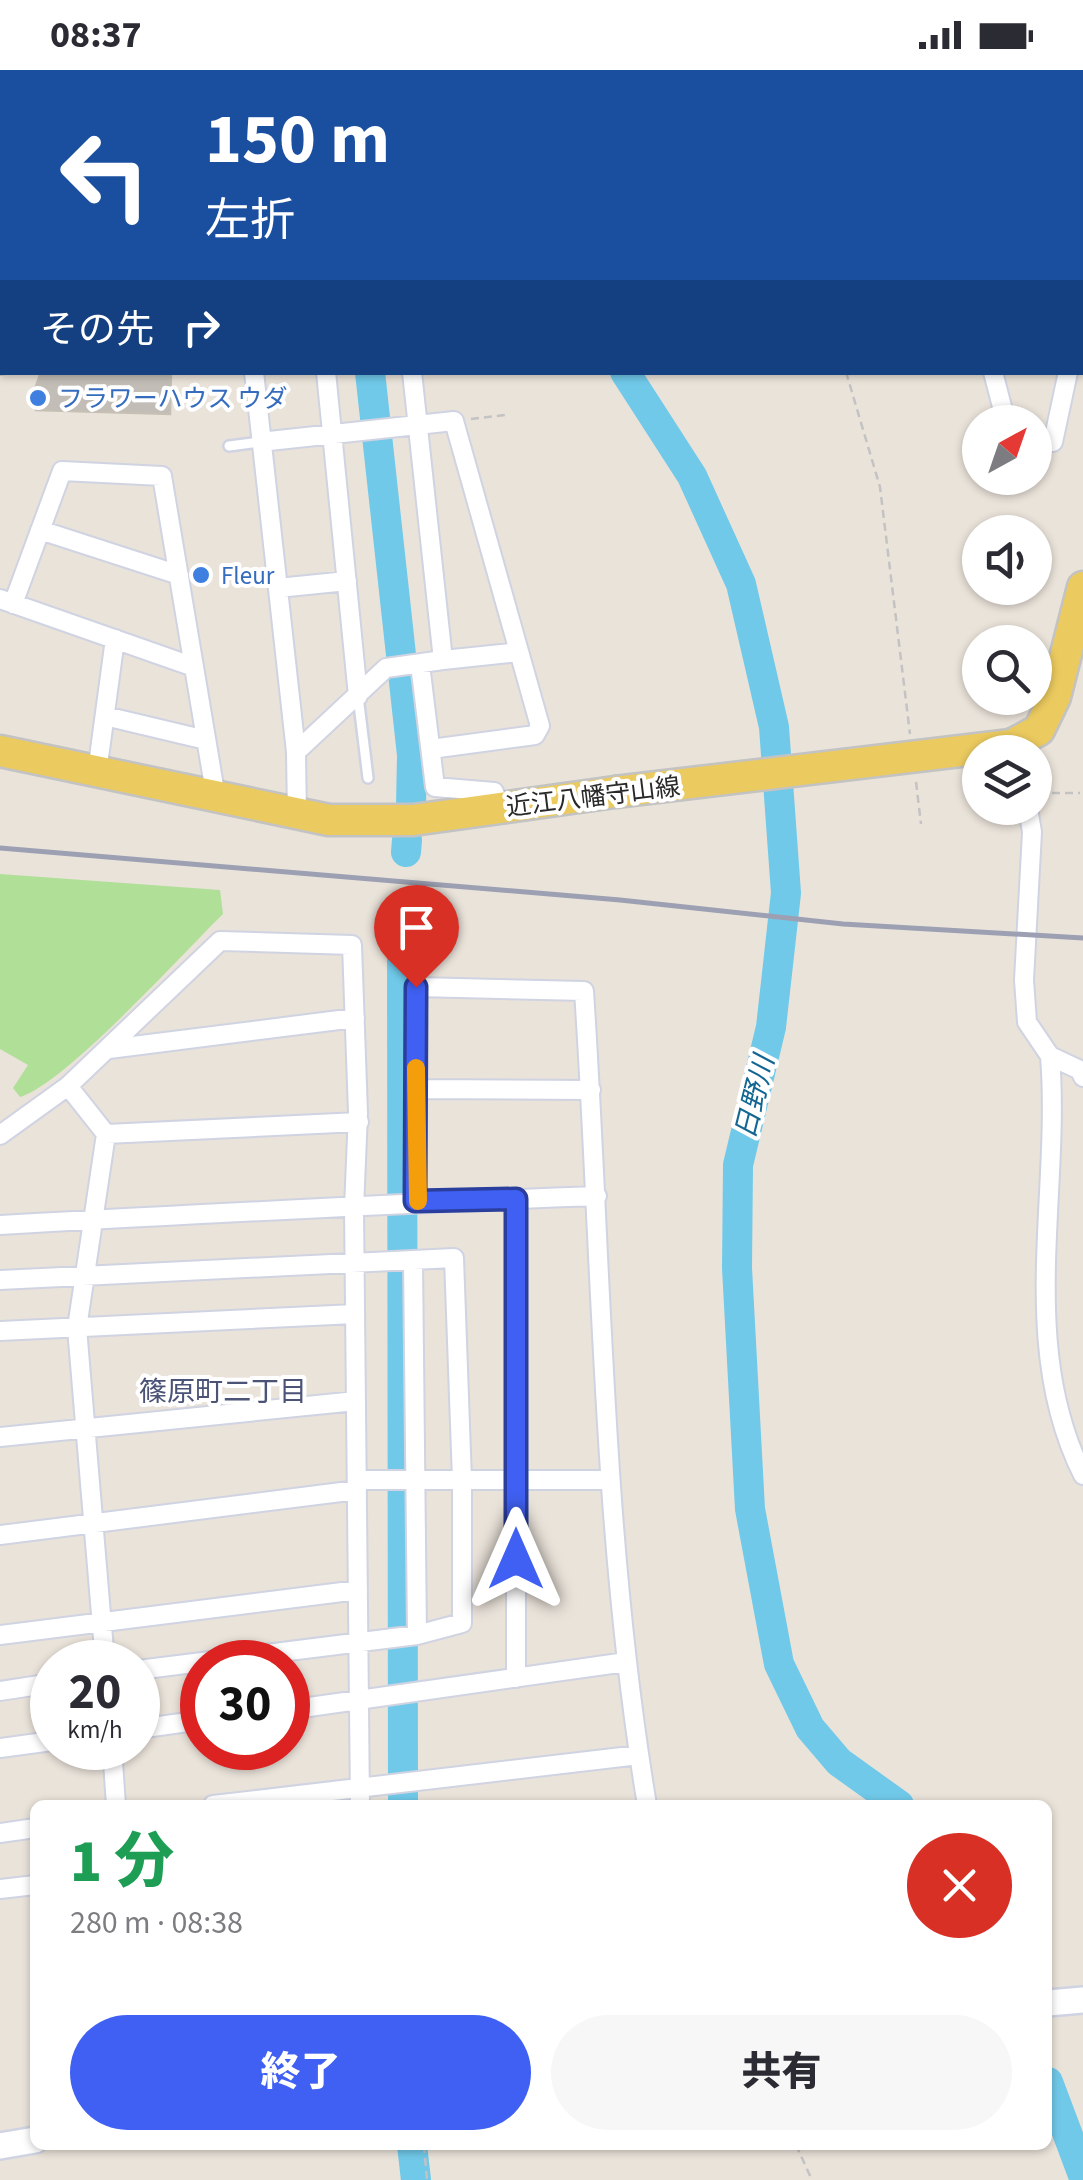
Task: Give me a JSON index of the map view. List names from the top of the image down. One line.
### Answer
{"streets":{"main road":["近江八幡守山線"]},"districts":["篠原町二丁目"],"water":["日野川"],"places":["フラワーハウス ウダ","Fleur"],"north":"top right","page":{"status":"08:37","turn":["150 m","左折"],"then":"その先","speed":"20 km/h","limit":"30","heading":["1 分","280 m · 08:38"],"buttons":["終了","共有"]}}
